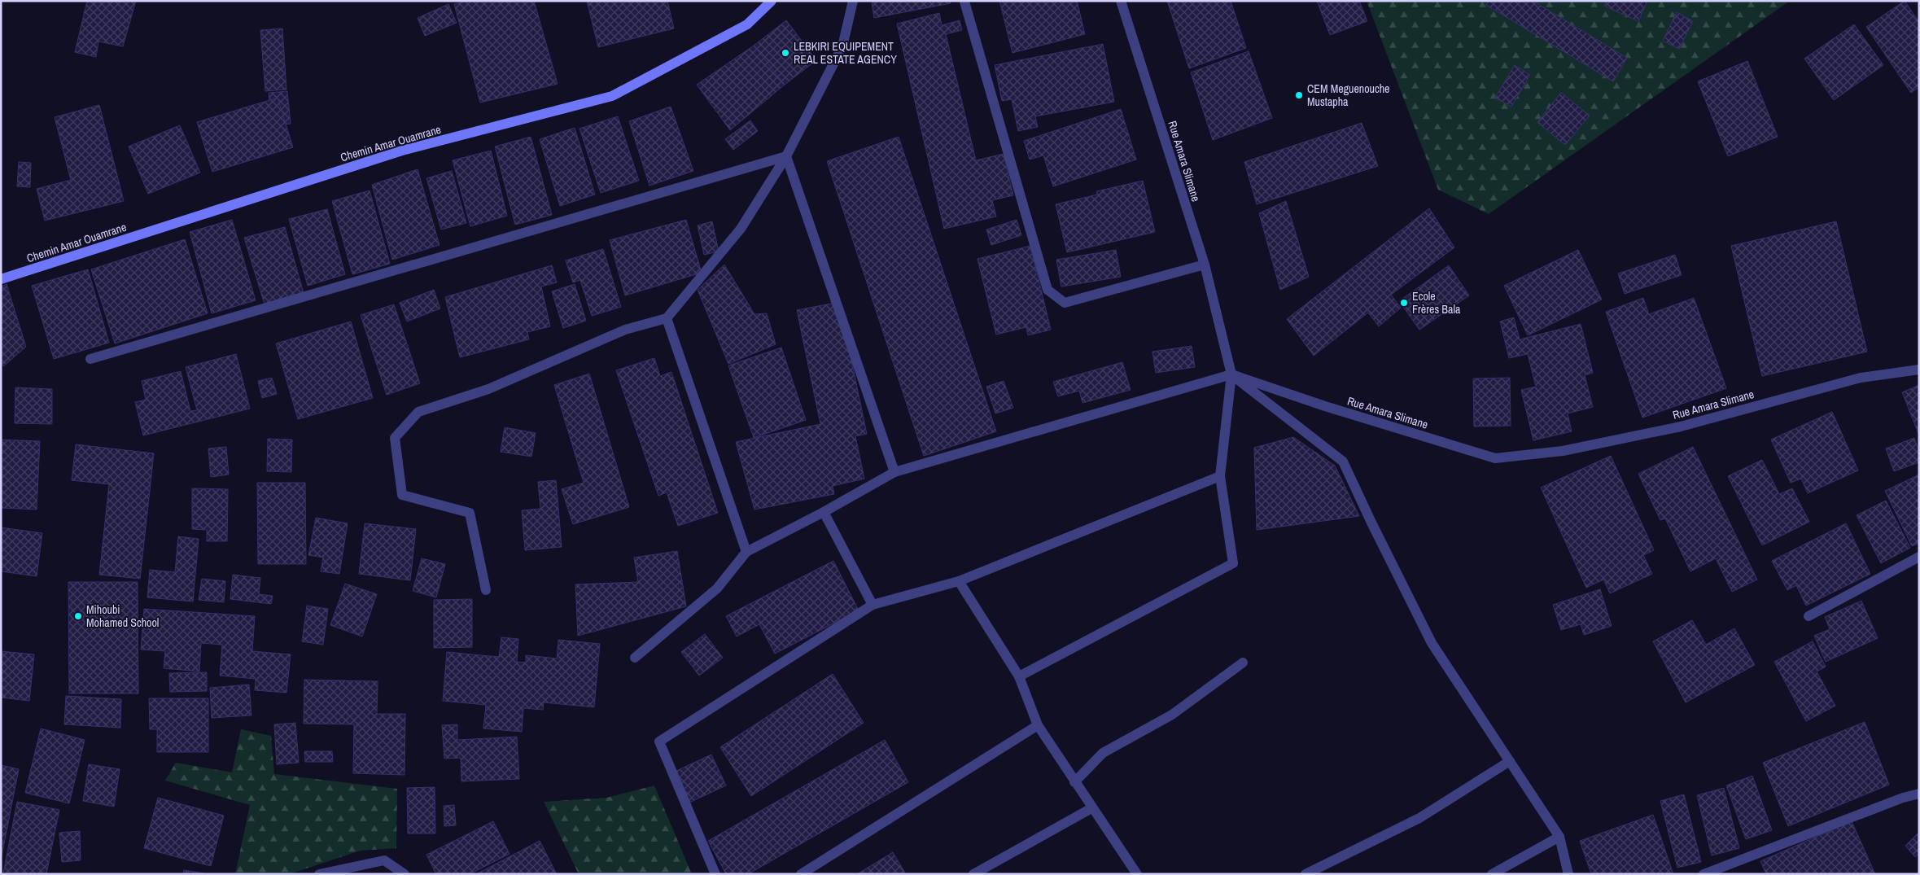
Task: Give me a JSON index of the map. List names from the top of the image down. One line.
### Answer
{"streets":{"main road":["Chemin Amar Ouamrane"],"street":["Rue Amara Slimane"]},"places":["LEBKIRI EQUIPEMENT REAL ESTATE AGENCY","CEM Meguenouche Mustapha","Ecole Frères Bala","Mihoubi Mohamed School"]}
